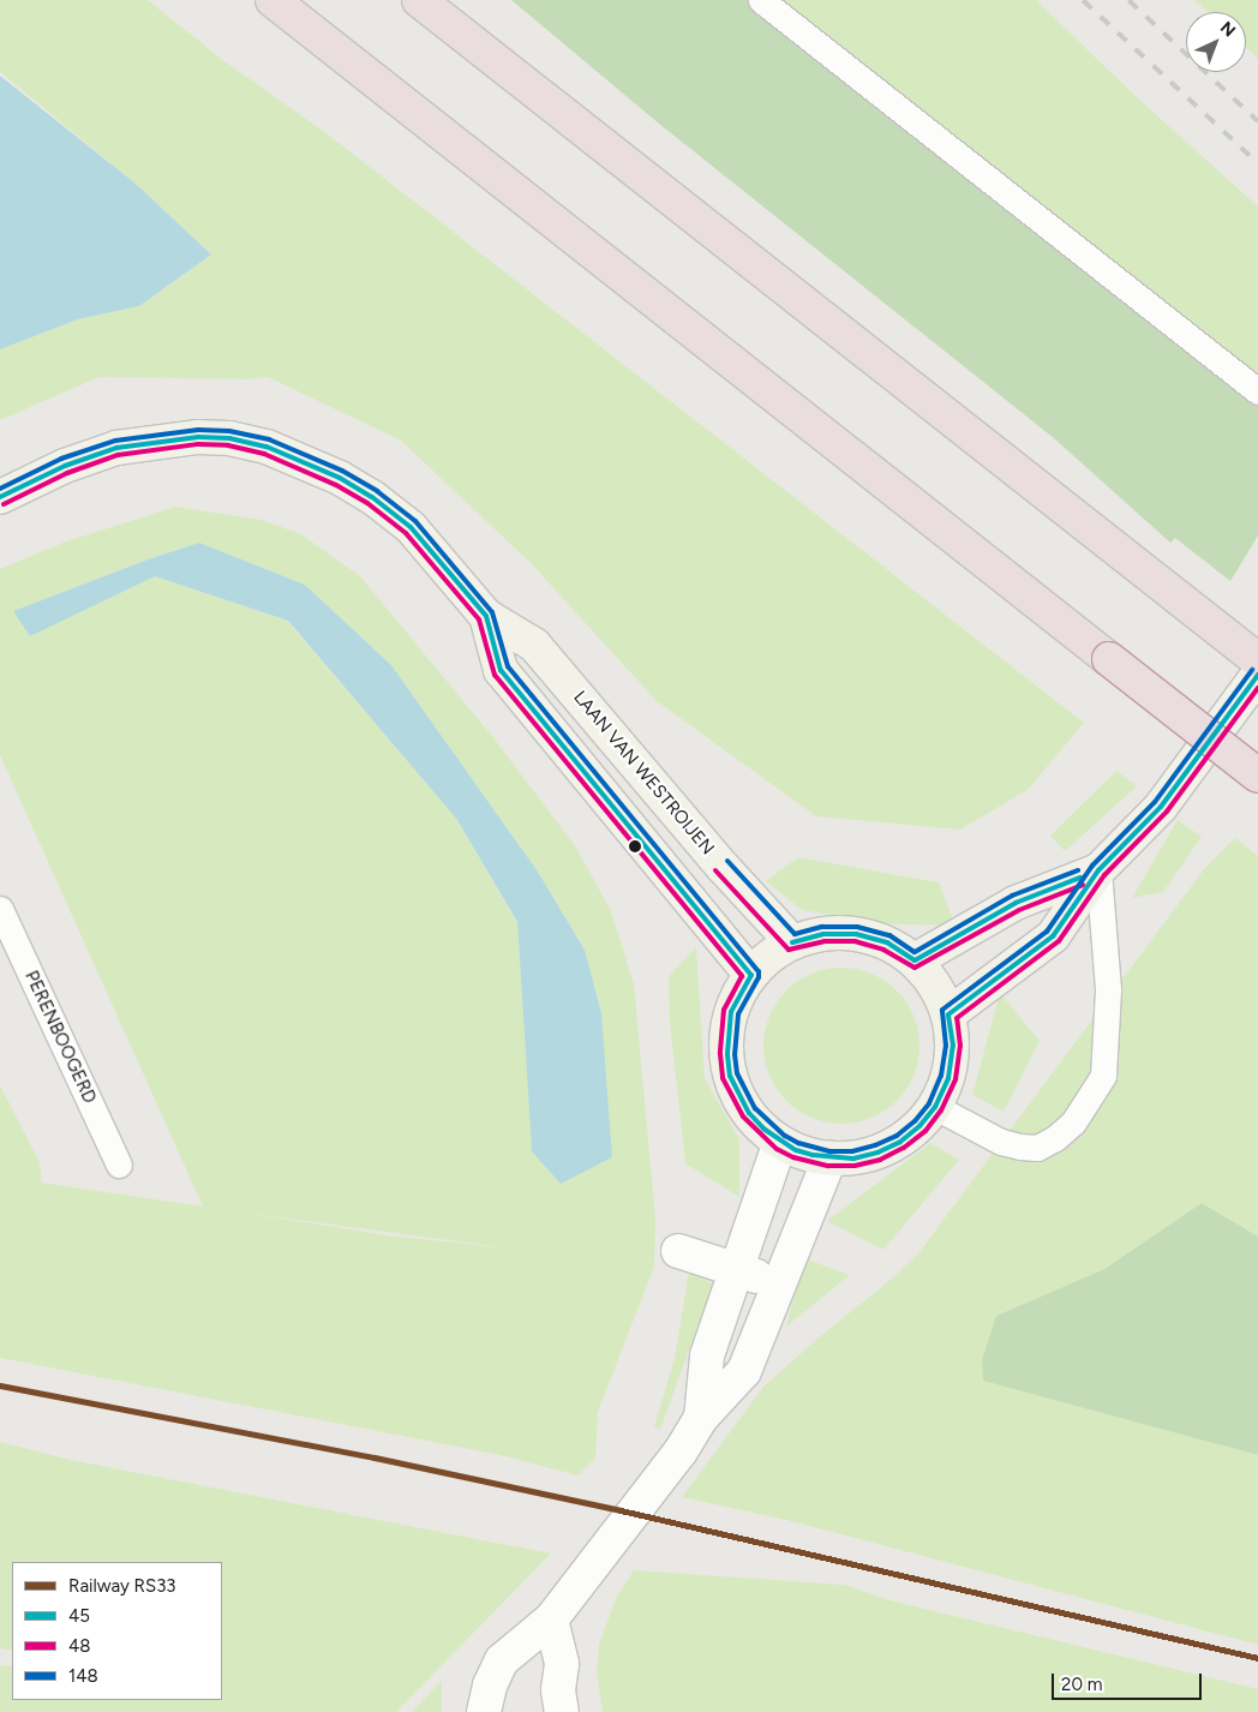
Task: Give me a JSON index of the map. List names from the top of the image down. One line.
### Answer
{"streets":{"street":["LAAN VAN WESTROIJEN"],"lane":["PERENBOOGERD"]},"lines":["transit line 148","transit line 45","transit line 48","rail line RS33"],"legend":["Railway RS33","45","48","148"],"scale_bar":"20 m","north":"top right"}
